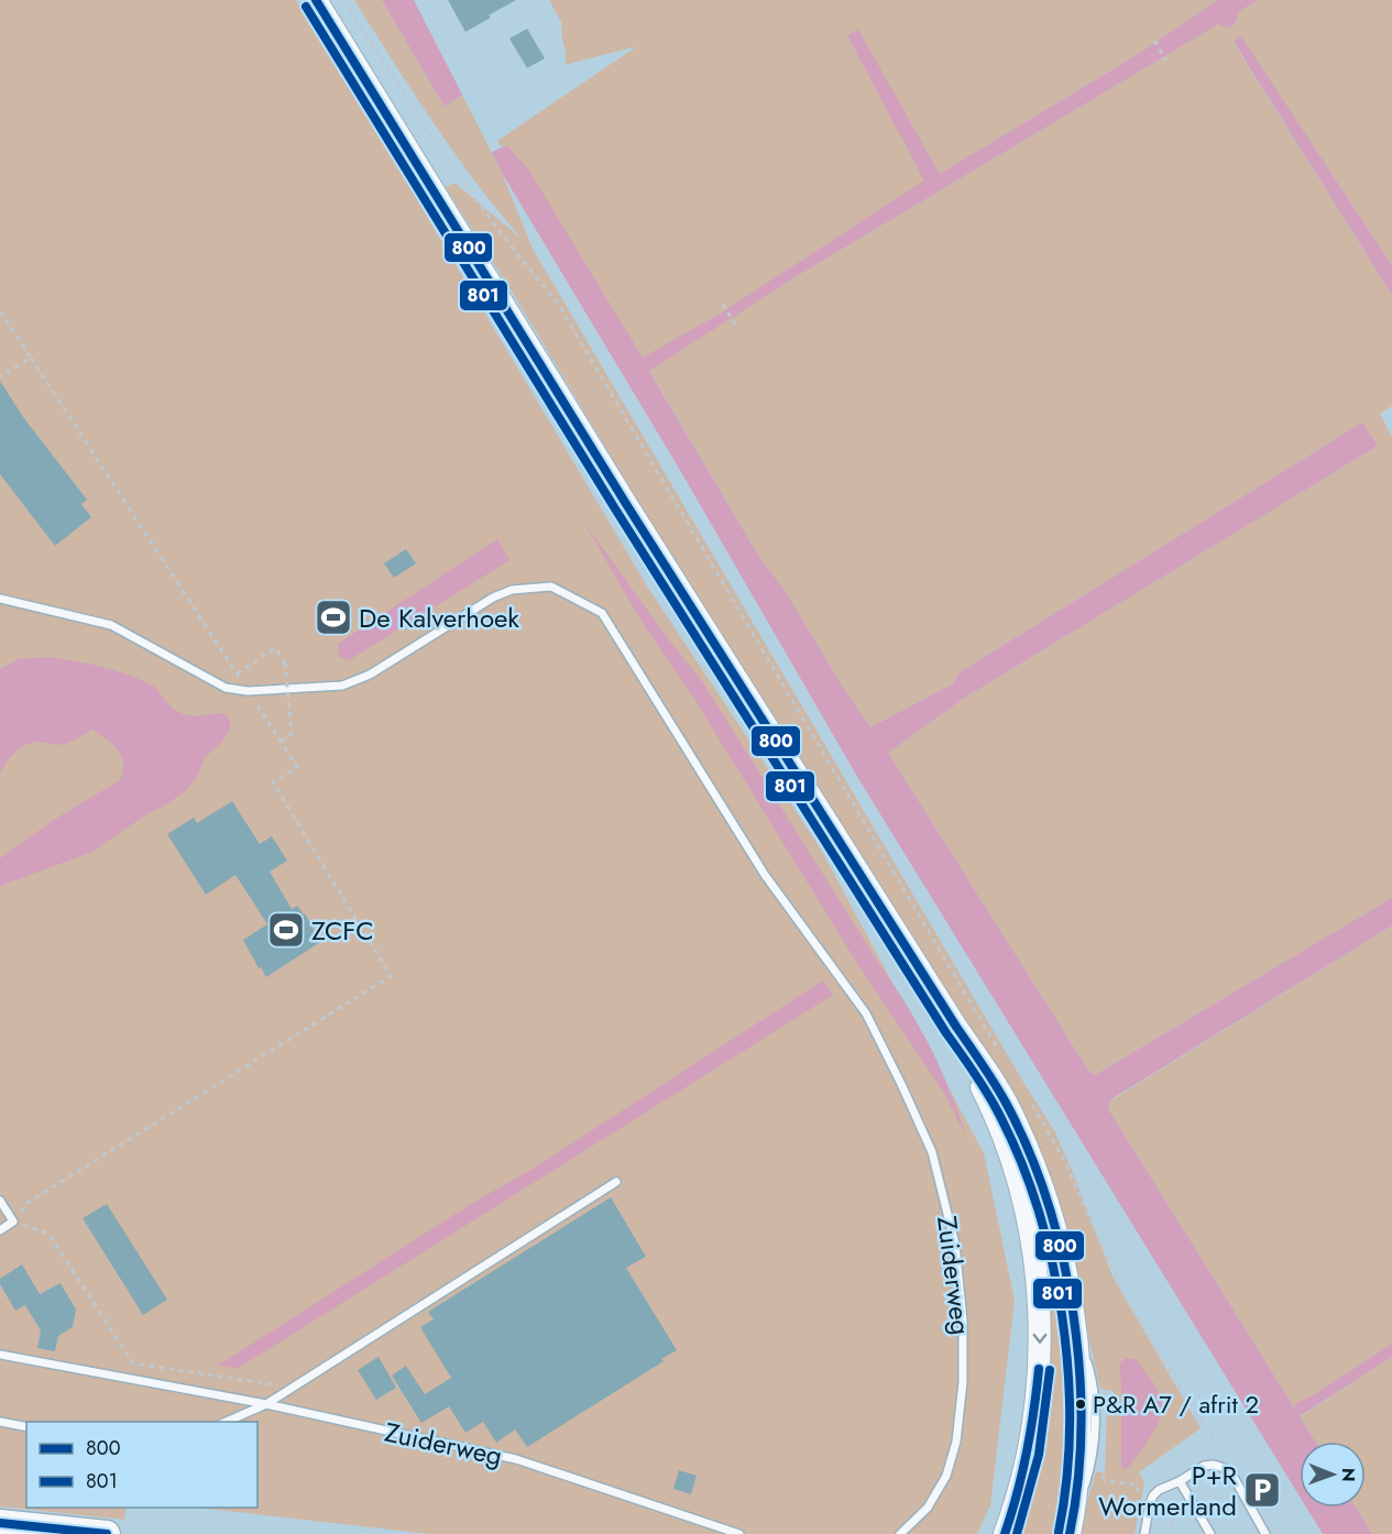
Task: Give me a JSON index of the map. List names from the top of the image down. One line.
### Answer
{"streets":{"lane":["Zuiderweg"]},"places":{"sports":["De Kalverhoek","ZCFC"],"other":["P&R A7 / afrit 2"],"parking":["P+R Wormerland"]},"lines":["transit line 800","transit line 801"],"legend":["800","801"],"north":"right"}
